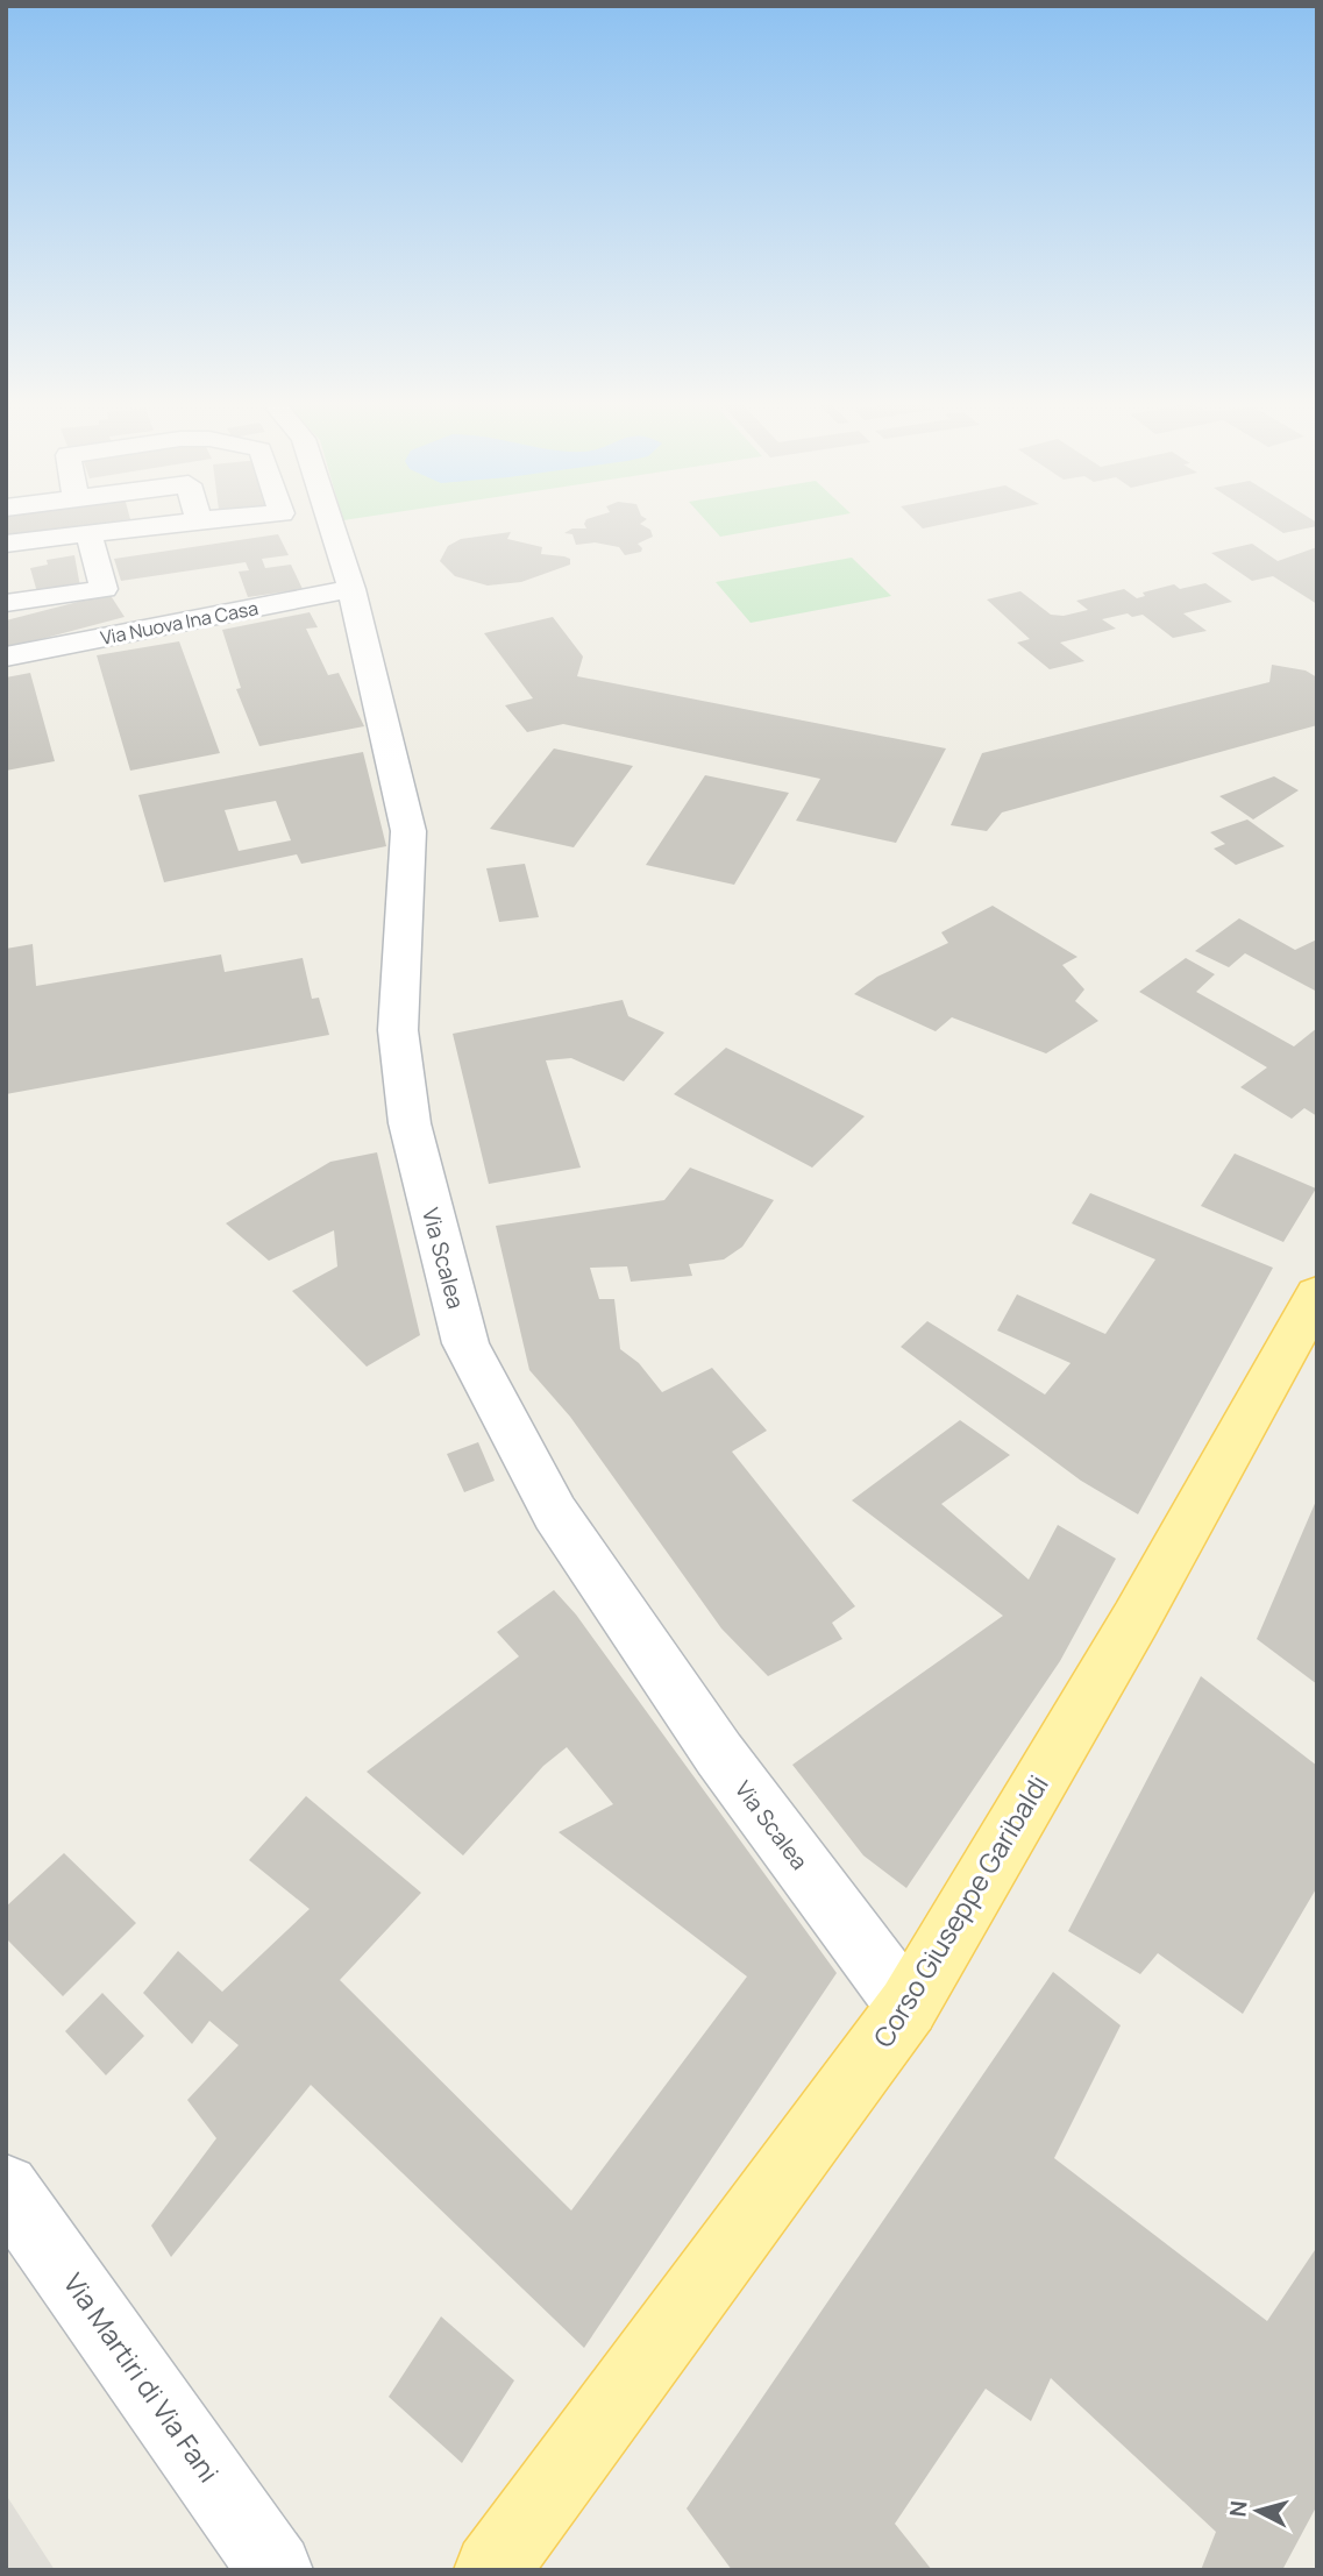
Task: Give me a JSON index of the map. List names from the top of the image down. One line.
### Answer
{"streets":{"main road":["Corso Giuseppe Garibaldi"],"street":["Via Nuova Ina Casa","Via Scalea","Via Martiri di Via Fani"]},"crossings":[["Via Nuova Ina Casa","Via Scalea"],["Via Scalea","Corso Giuseppe Garibaldi"]],"north":"left"}
